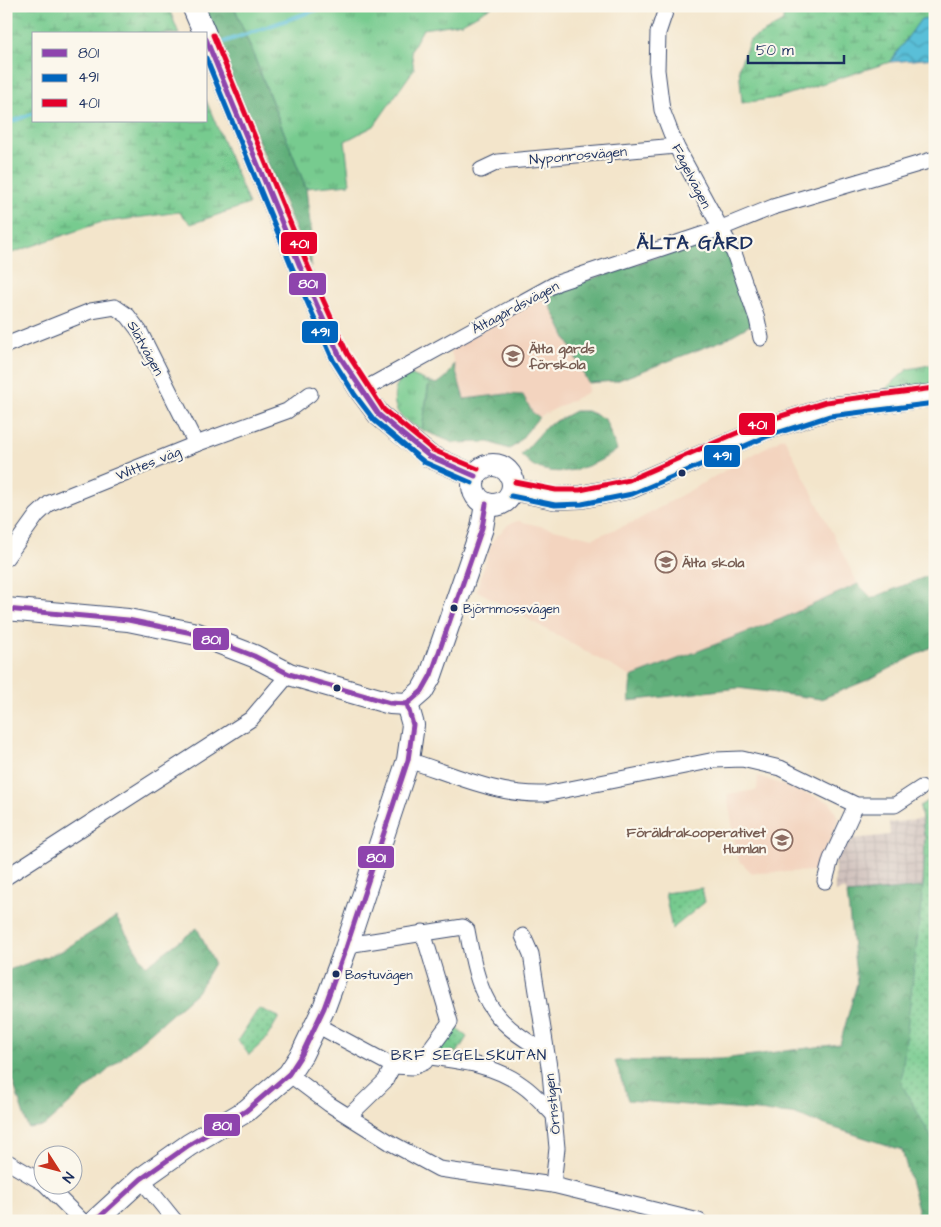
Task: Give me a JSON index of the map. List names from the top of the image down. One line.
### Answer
{"streets":{"street":["Nyponrosvägen","Fågelvägen","Ältagårdsvägen","Slätvägen","Wittes väg","Örnstigen"]},"crossings":[["Nyponrosvägen","Fågelvägen"],["Fågelvägen","Ältagårdsvägen"],["Slätvägen","Wittes väg"]],"districts":["ÄLTA GÅRD","BRF SEGELSKUTAN"],"places":{"school or university":["Älta gårds förskola","Älta skola","Föräldrakooperativet Humlan"],"other":["Björnmossvägen","Bastuvägen"]},"lines":["transit line 401","transit line 801","transit line 491"],"legend":["801","491","401"],"scale_bar":"50 m","north":"bottom right"}
